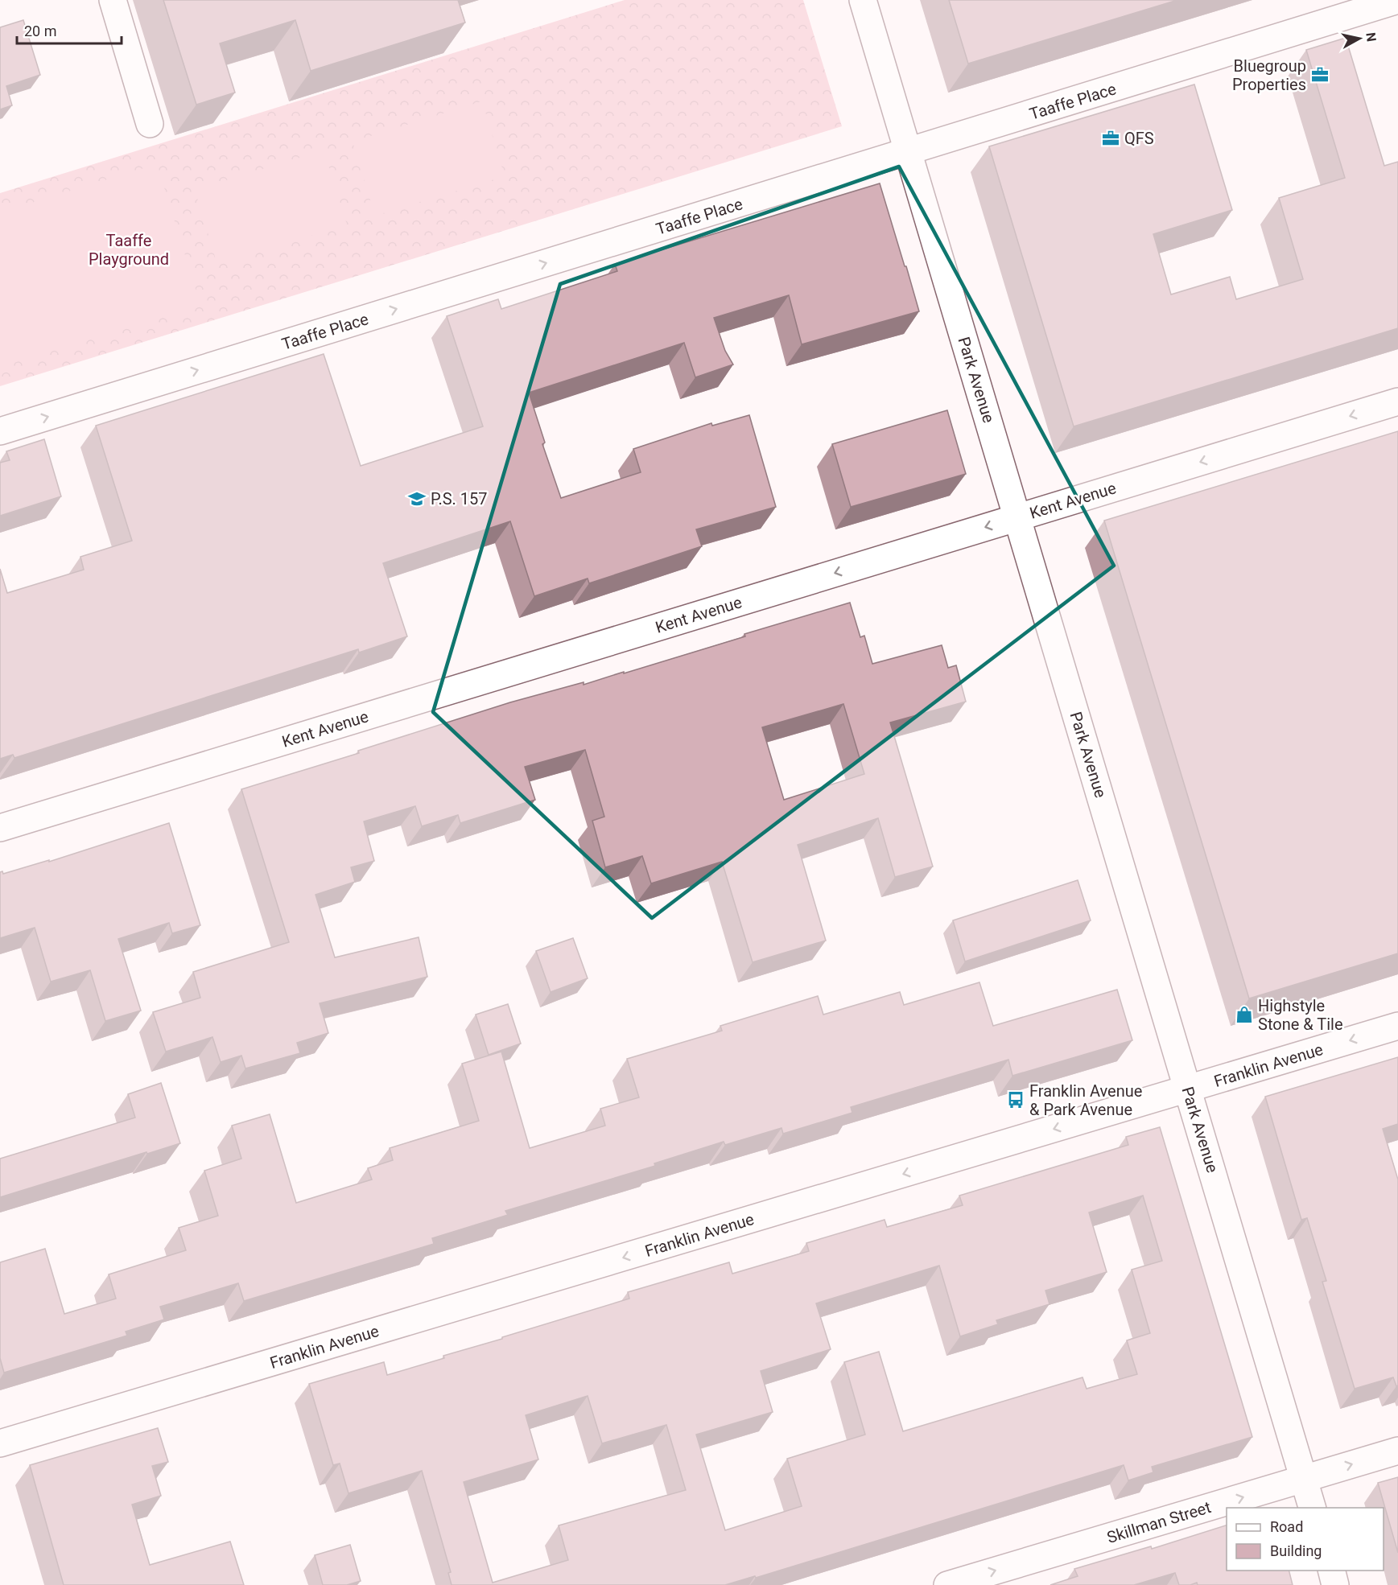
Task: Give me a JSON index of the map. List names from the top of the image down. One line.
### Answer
{"streets":{"street":["Taaffe Place","Park Avenue","Kent Avenue","Franklin Avenue","Skillman Street"]},"crossings":[["Taaffe Place","Park Avenue"],["Park Avenue","Kent Avenue"],["Park Avenue","Franklin Avenue"],["Park Avenue","Skillman Street"]],"one_way":["Taaffe Place","Kent Avenue","Franklin Avenue","Skillman Street"],"parks":["Taaffe Playground"],"places":{"office":["Bluegroup Properties","QFS"],"school or university":["P.S. 157"],"shop":["Highstyle Stone & Tile"],"bus stop":["Franklin Avenue & Park Avenue"]},"legend":["Road","Building"],"scale_bar":"20 m","north":"right"}
